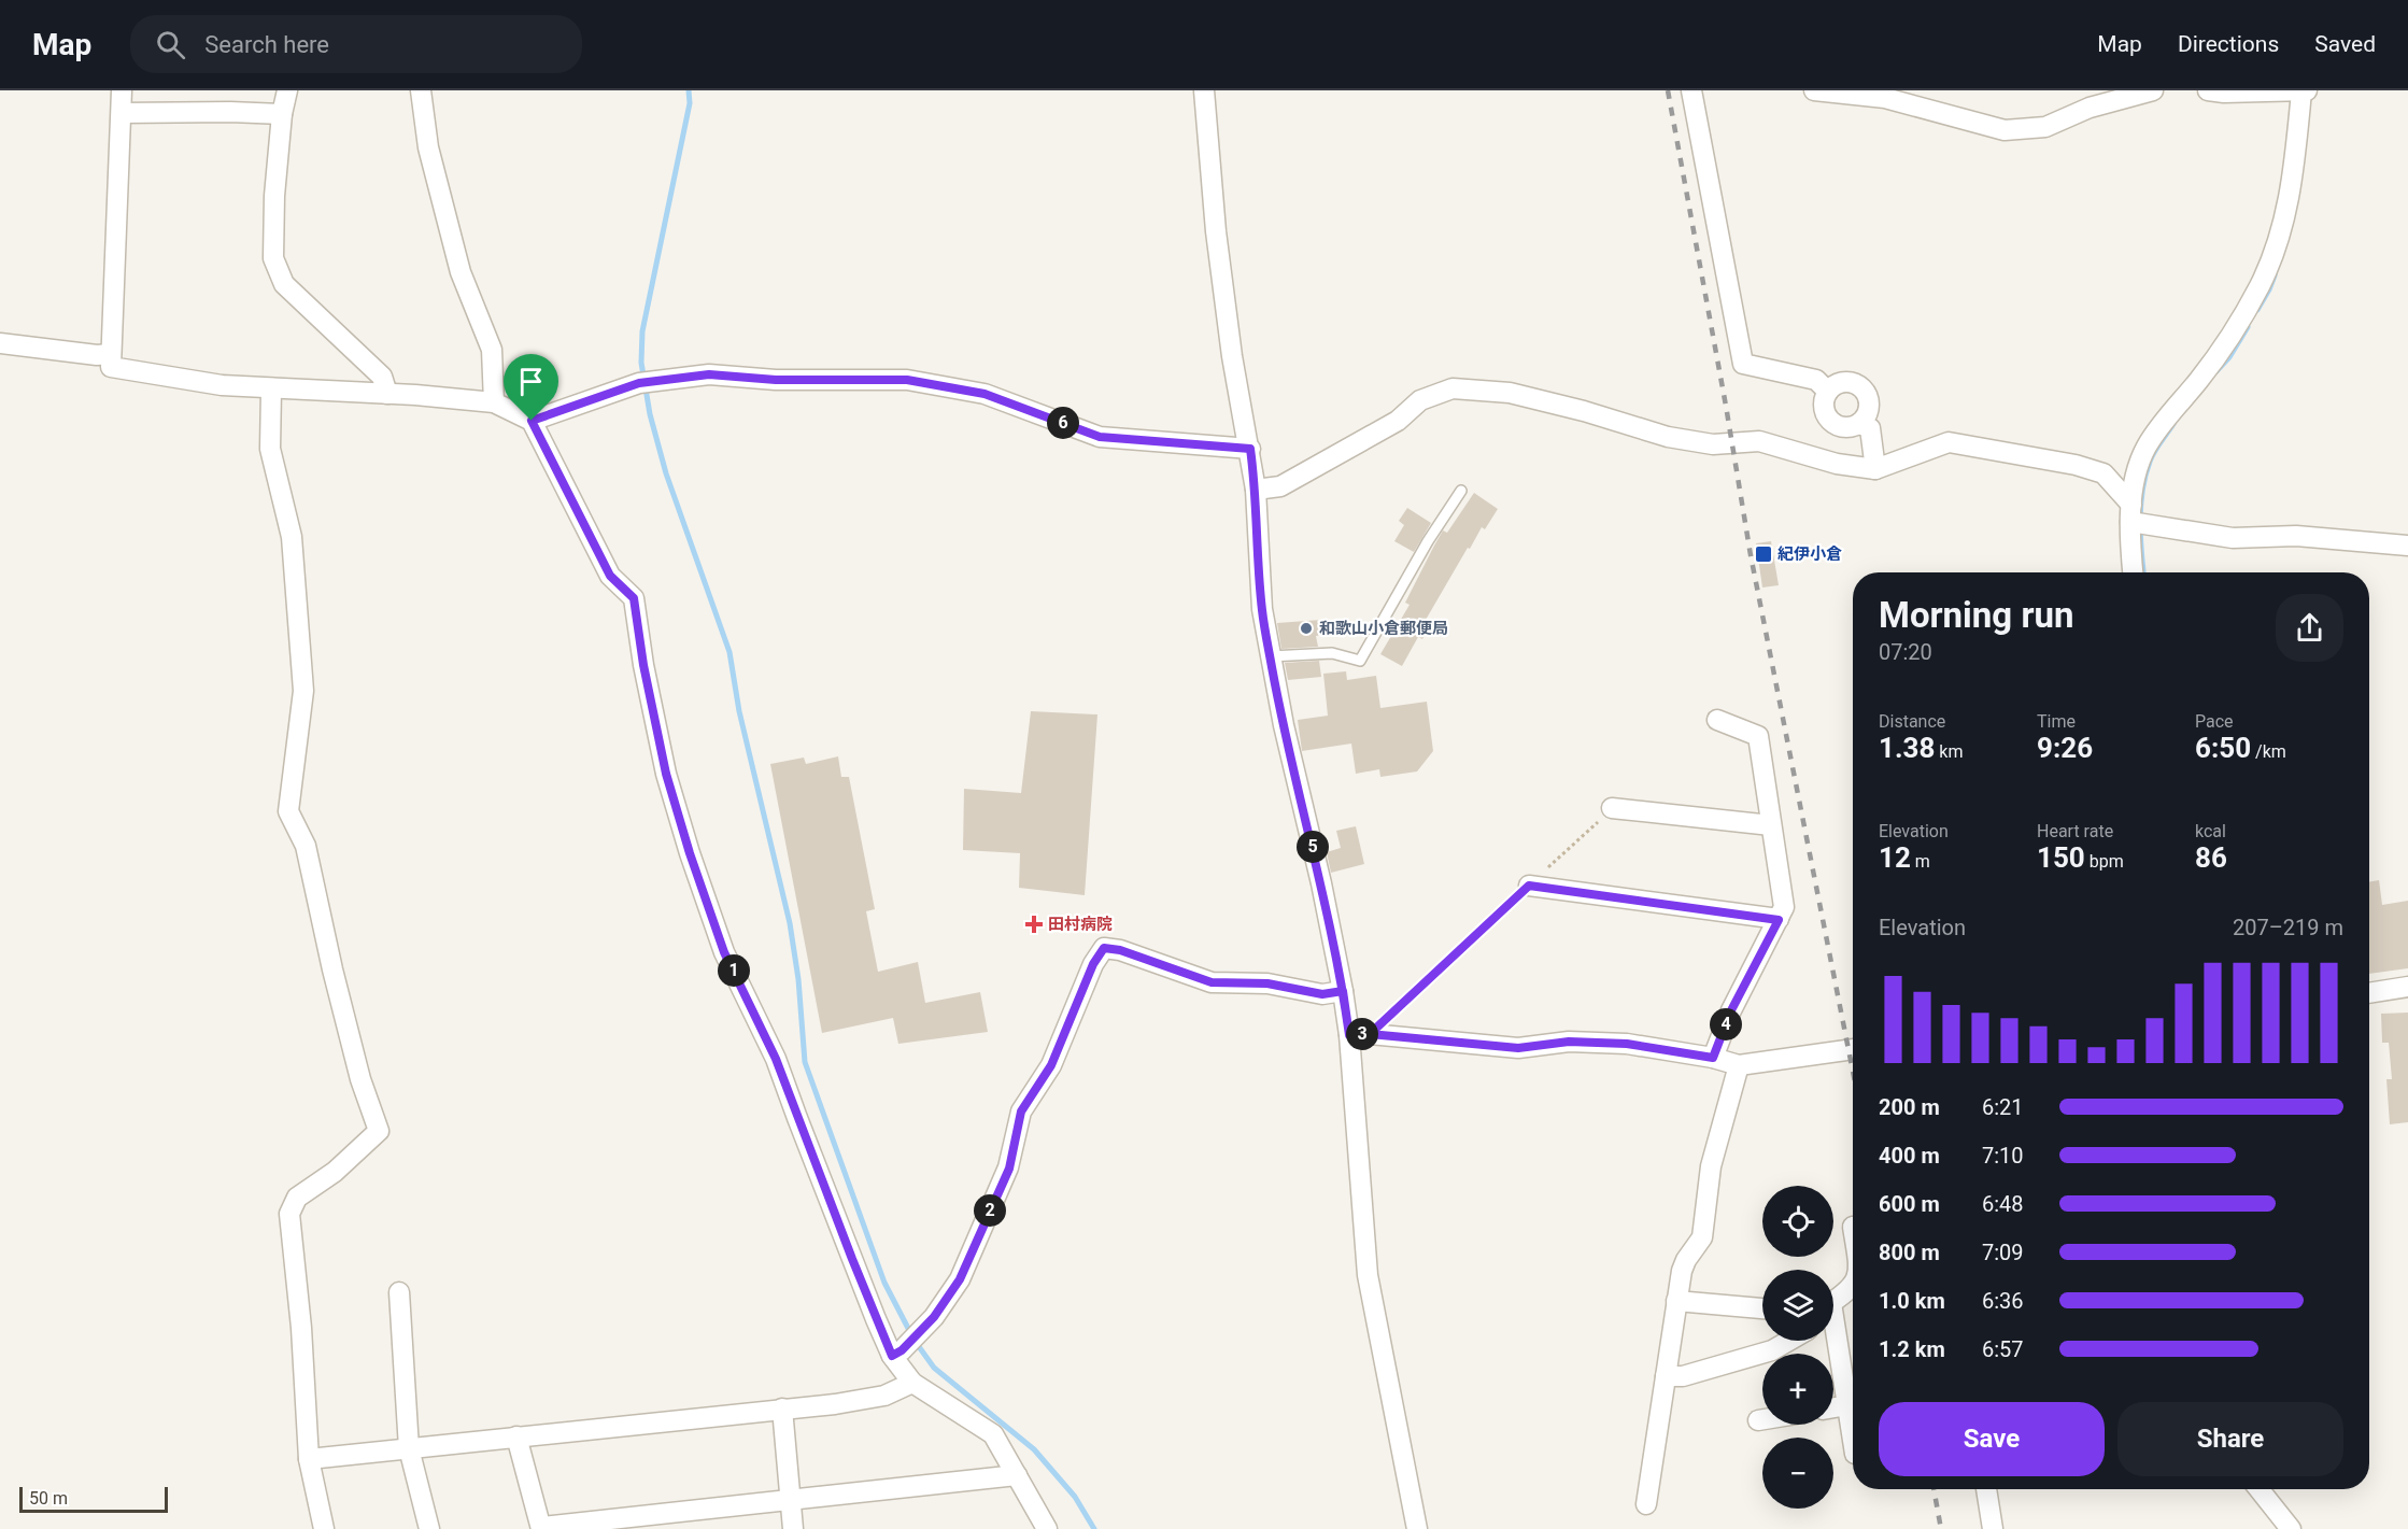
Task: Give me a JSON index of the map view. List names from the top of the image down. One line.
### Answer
{"places":{"transit":["紀伊小倉"],"other":["和歌山小倉郵便局"],"health":["田村病院"]},"scale_bar":"50 m","page":{"header":"Map","search":"Search here","nav":["Map","Directions","Saved"],"pins":["6","5","1","4","3","2"],"heading":["Morning run","07:20"],"stats":[["Distance","1.38 km"],["Time","9:26"],["Pace","6:50 /km"],["Elevation","12 m"],["Heart rate","150 bpm"],["kcal","86"]],"chart":["Elevation","207–219 m"],"list":[{"name":"200 m","note":"6:21"},{"name":"400 m","note":"7:10"},{"name":"600 m","note":"6:48"},{"name":"800 m","note":"7:09"},{"name":"1.0 km","note":"6:36"},{"name":"1.2 km","note":"6:57"}],"map_buttons":["+","−"],"buttons":["Save","Share"],"scale":"50 m"}}
